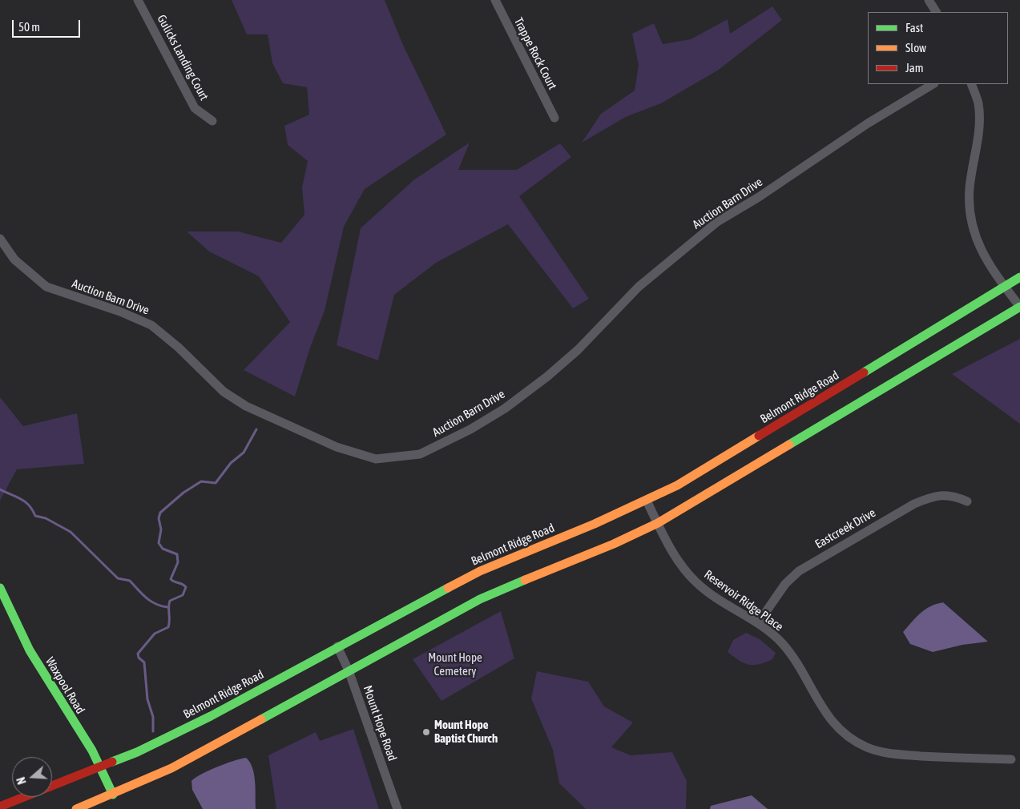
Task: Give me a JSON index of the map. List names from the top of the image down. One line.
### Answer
{"streets":{"main road":["Belmont Ridge Road","Waxpool Road"],"street":["Trappe Rock Court","Gulicks Landing Court","Auction Barn Drive","Eastcreek Drive","Reservoir Ridge Place","Mount Hope Road"]},"crossings":[["Belmont Ridge Road","Reservoir Ridge Place"],["Belmont Ridge Road","Waxpool Road"],["Belmont Ridge Road","Mount Hope Road"],["Eastcreek Drive","Reservoir Ridge Place"]],"parks":["Mount Hope Cemetery"],"places":["Mount Hope Baptist Church"],"legend":["Fast","Slow","Jam"],"scale_bar":"50 m","north":"left"}
